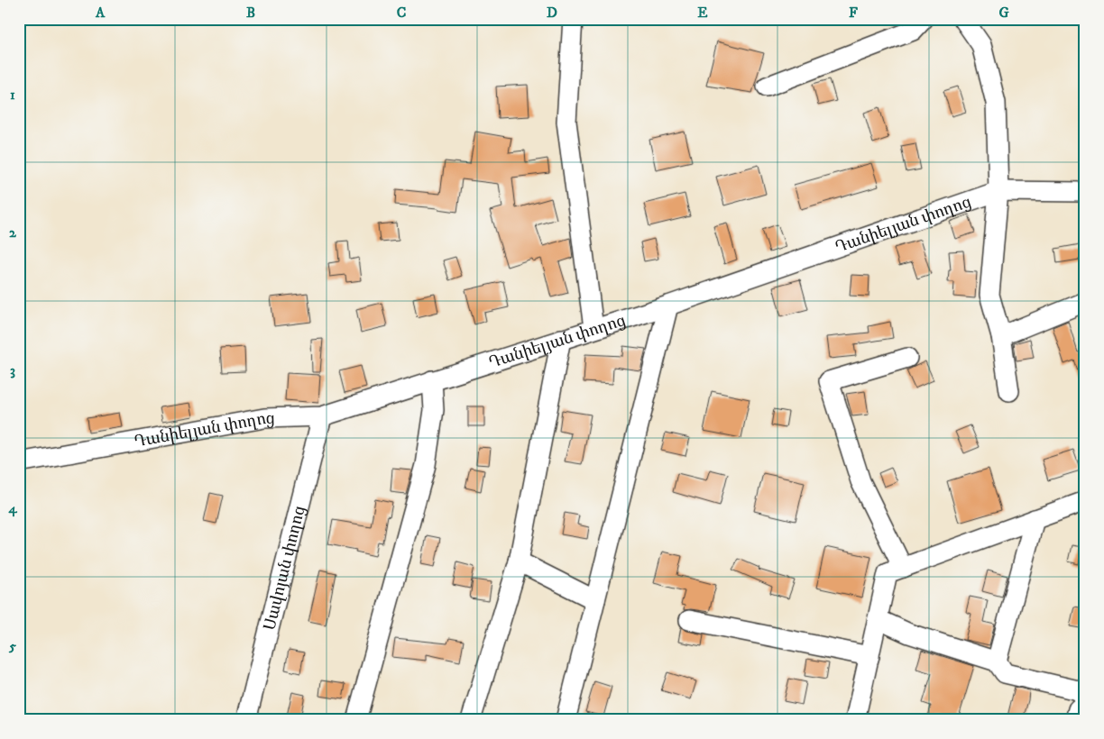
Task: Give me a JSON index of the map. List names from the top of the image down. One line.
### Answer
{"streets":{"street":["Դանիելյան փողոց","Սավոյան փողոց"]},"crossings":[["Դանիելյան փողոց","Սավոյան փողոց"]],"grid":{"columns":["A","B","C","D","E","F","G"],"rows":["1","2","3","4","5"]}}
